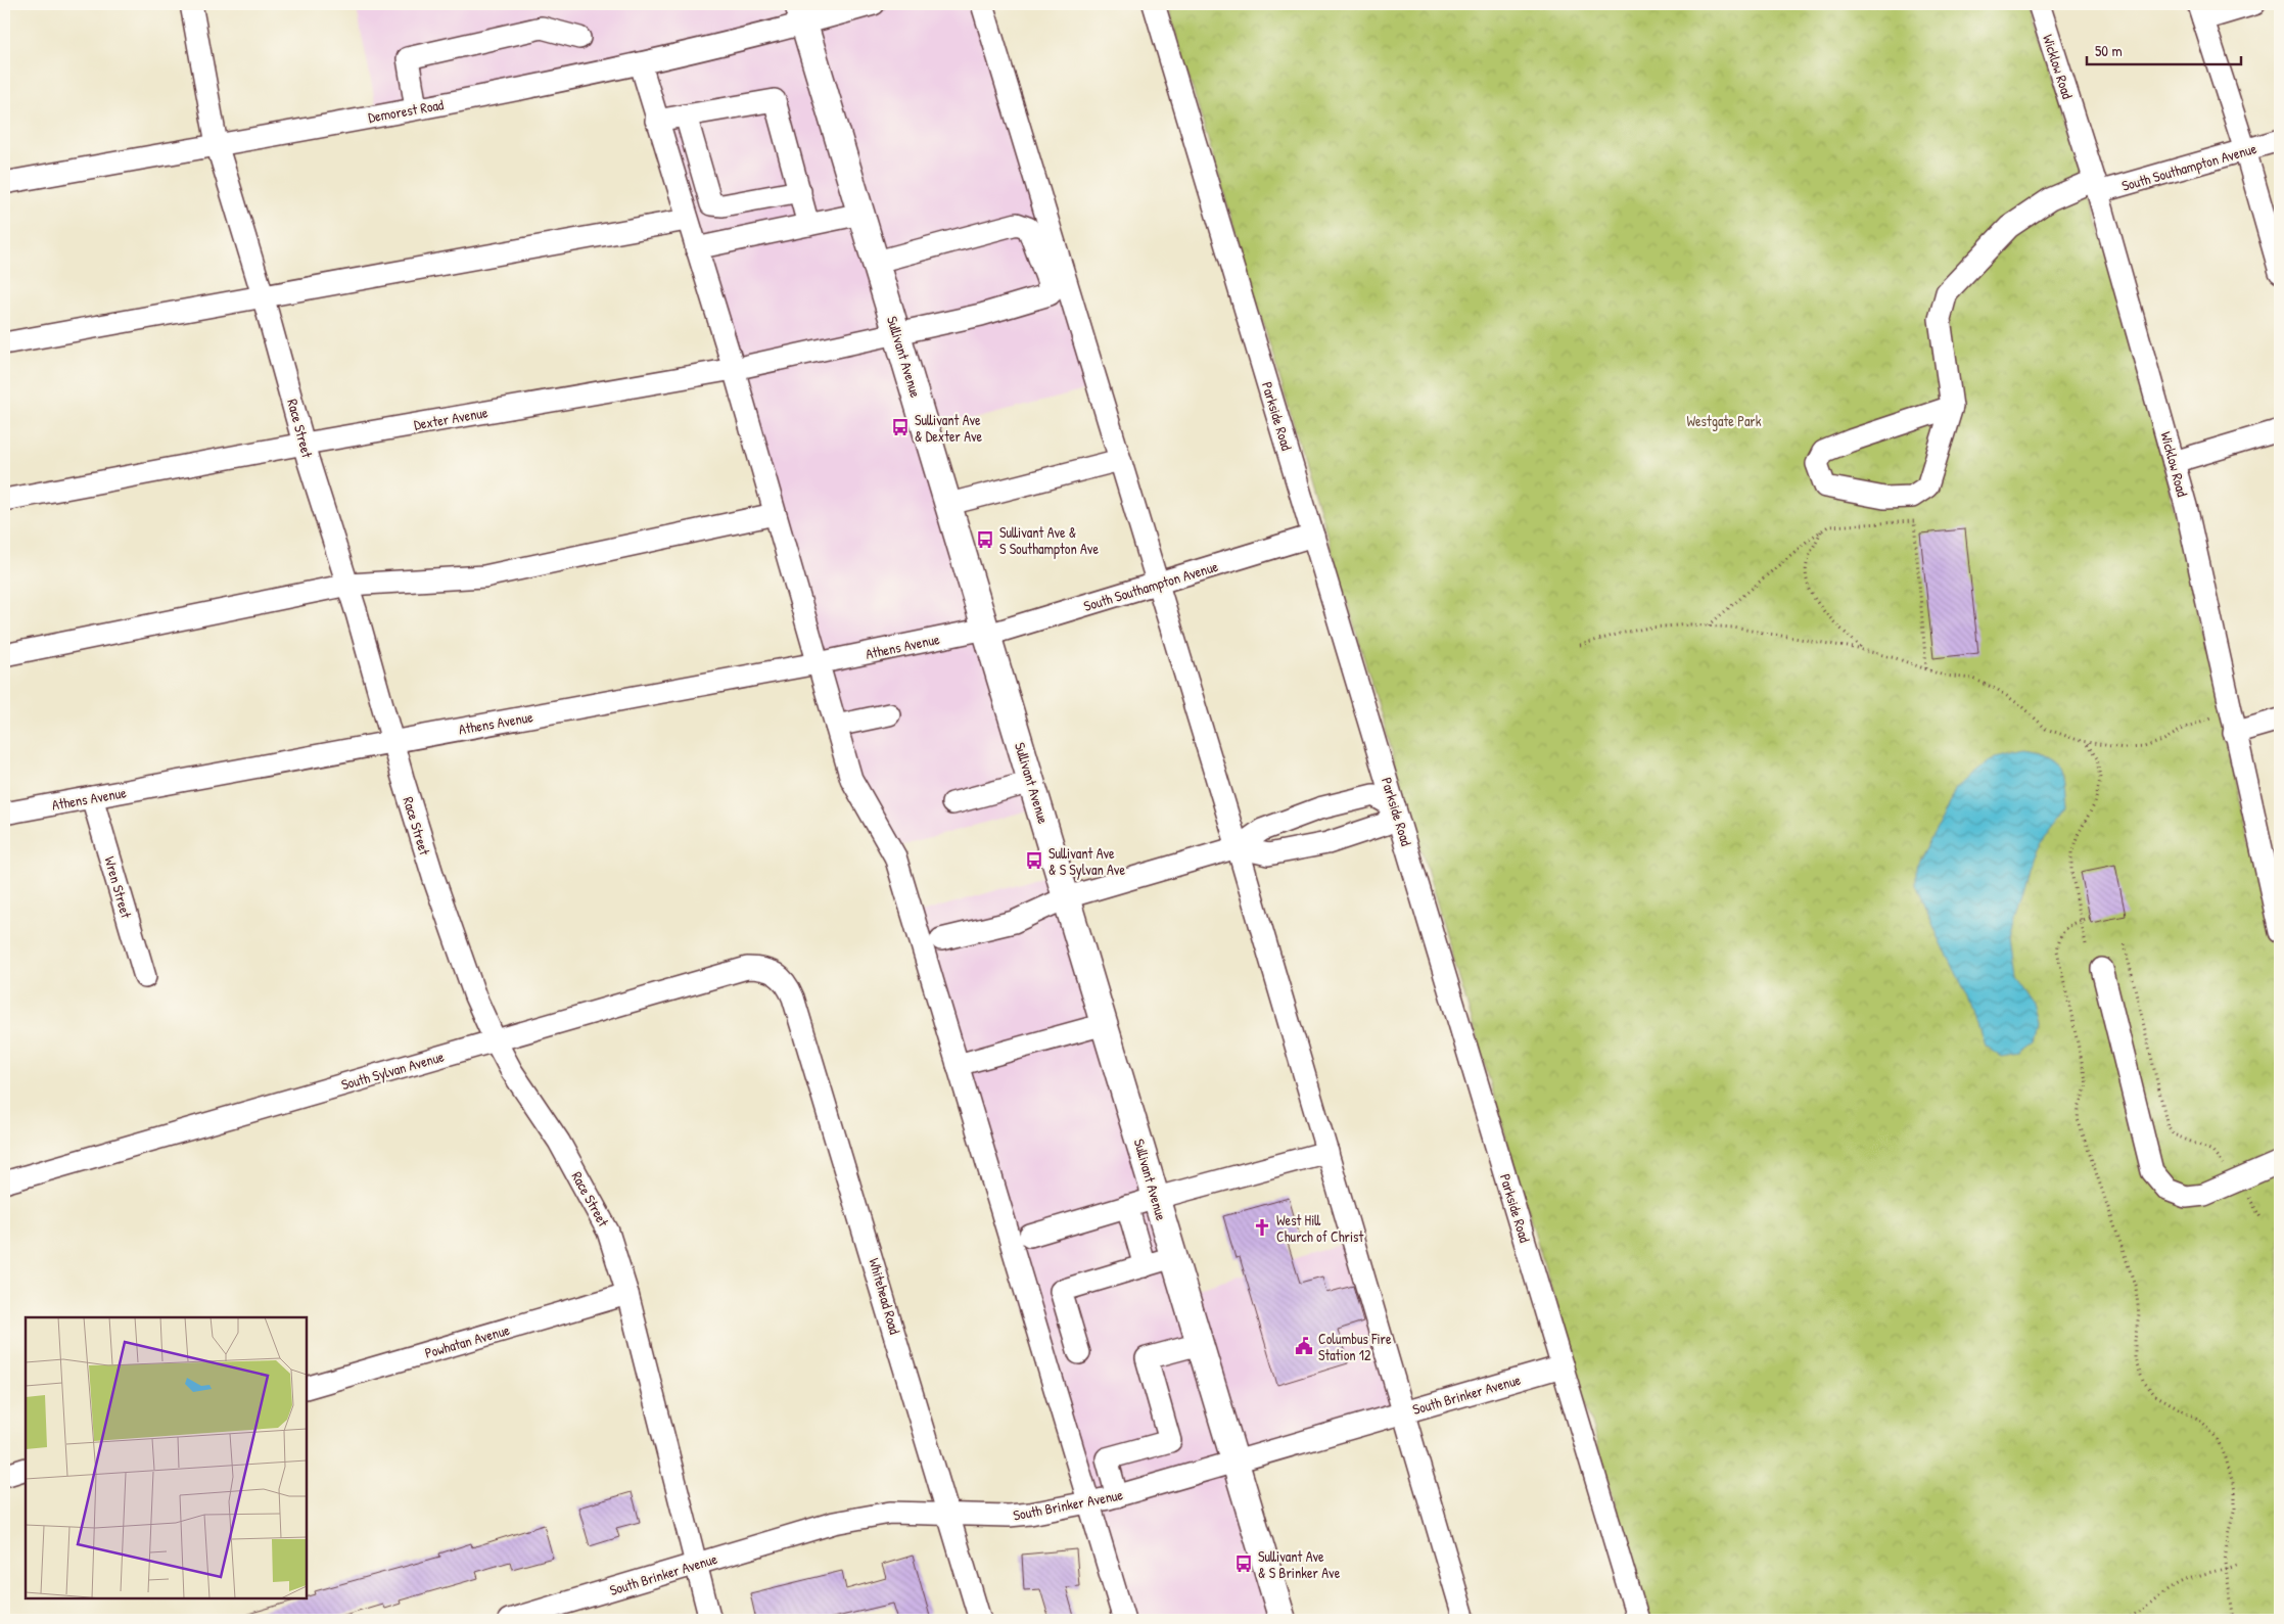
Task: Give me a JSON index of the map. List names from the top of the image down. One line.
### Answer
{"streets":{"main road":["Sullivant Avenue"],"street":["Wicklow Road","Demorest Road","South Southampton Avenue","Parkside Road","Dexter Avenue","Race Street","Athens Avenue","Wren Street","South Sylvan Avenue","Whitehead Road","Powhatan Avenue","South Brinker Avenue"]},"crossings":[["Wicklow Road","South Southampton Avenue"],["Demorest Road","Sullivant Avenue"],["Demorest Road","Race Street"],["South Southampton Avenue","Sullivant Avenue"],["South Southampton Avenue","Parkside Road"],["South Southampton Avenue","Athens Avenue"],["Sullivant Avenue","Dexter Avenue"],["Sullivant Avenue","Athens Avenue"],["Sullivant Avenue","South Brinker Avenue"],["Parkside Road","South Brinker Avenue"],["Dexter Avenue","Race Street"],["Race Street","Athens Avenue"],["Race Street","South Sylvan Avenue"],["Race Street","Powhatan Avenue"],["Race Street","South Brinker Avenue"],["Athens Avenue","Wren Street"],["South Sylvan Avenue","Whitehead Road"],["Whitehead Road","South Brinker Avenue"]],"parks":["Westgate Park"],"places":{"bus stop":["Sullivant Ave & Dexter Ave","Sullivant Ave & S Southampton Ave","Sullivant Ave & S Sylvan Ave","Sullivant Ave & S Brinker Ave"],"church":["West Hill Church of Christ"],"public building":["Columbus Fire Station 12"]},"scale_bar":"50 m"}
